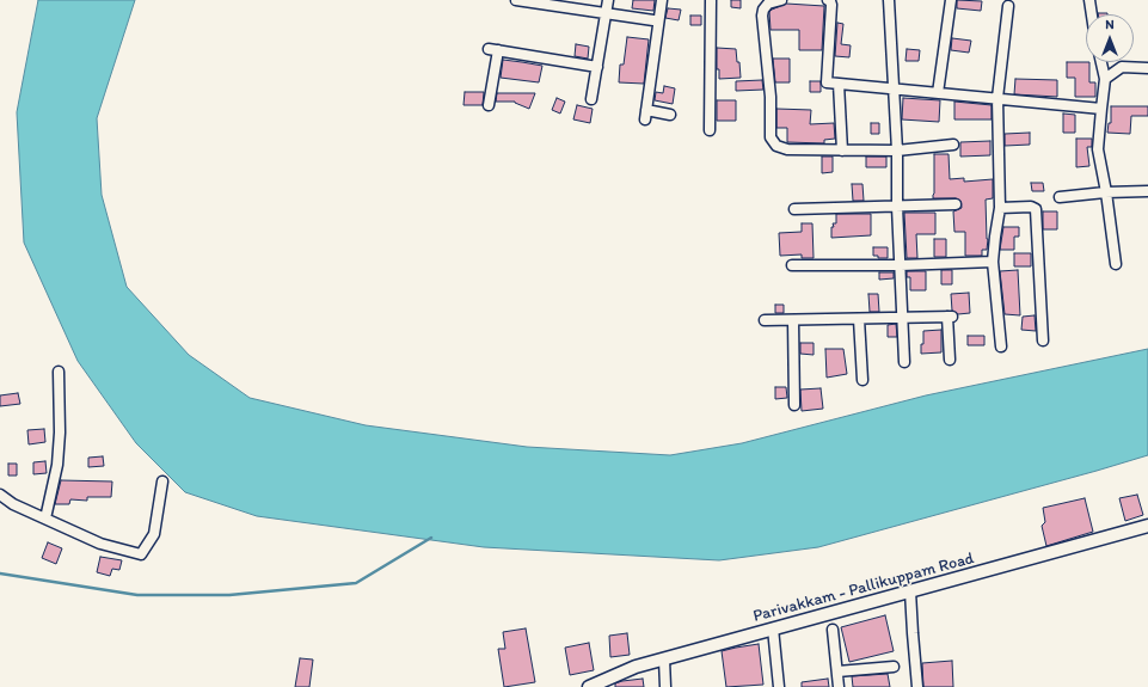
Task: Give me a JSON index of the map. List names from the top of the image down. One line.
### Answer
{"streets":{"street":["Parivakkam - Pallikuppam Road"]},"north":"top"}
